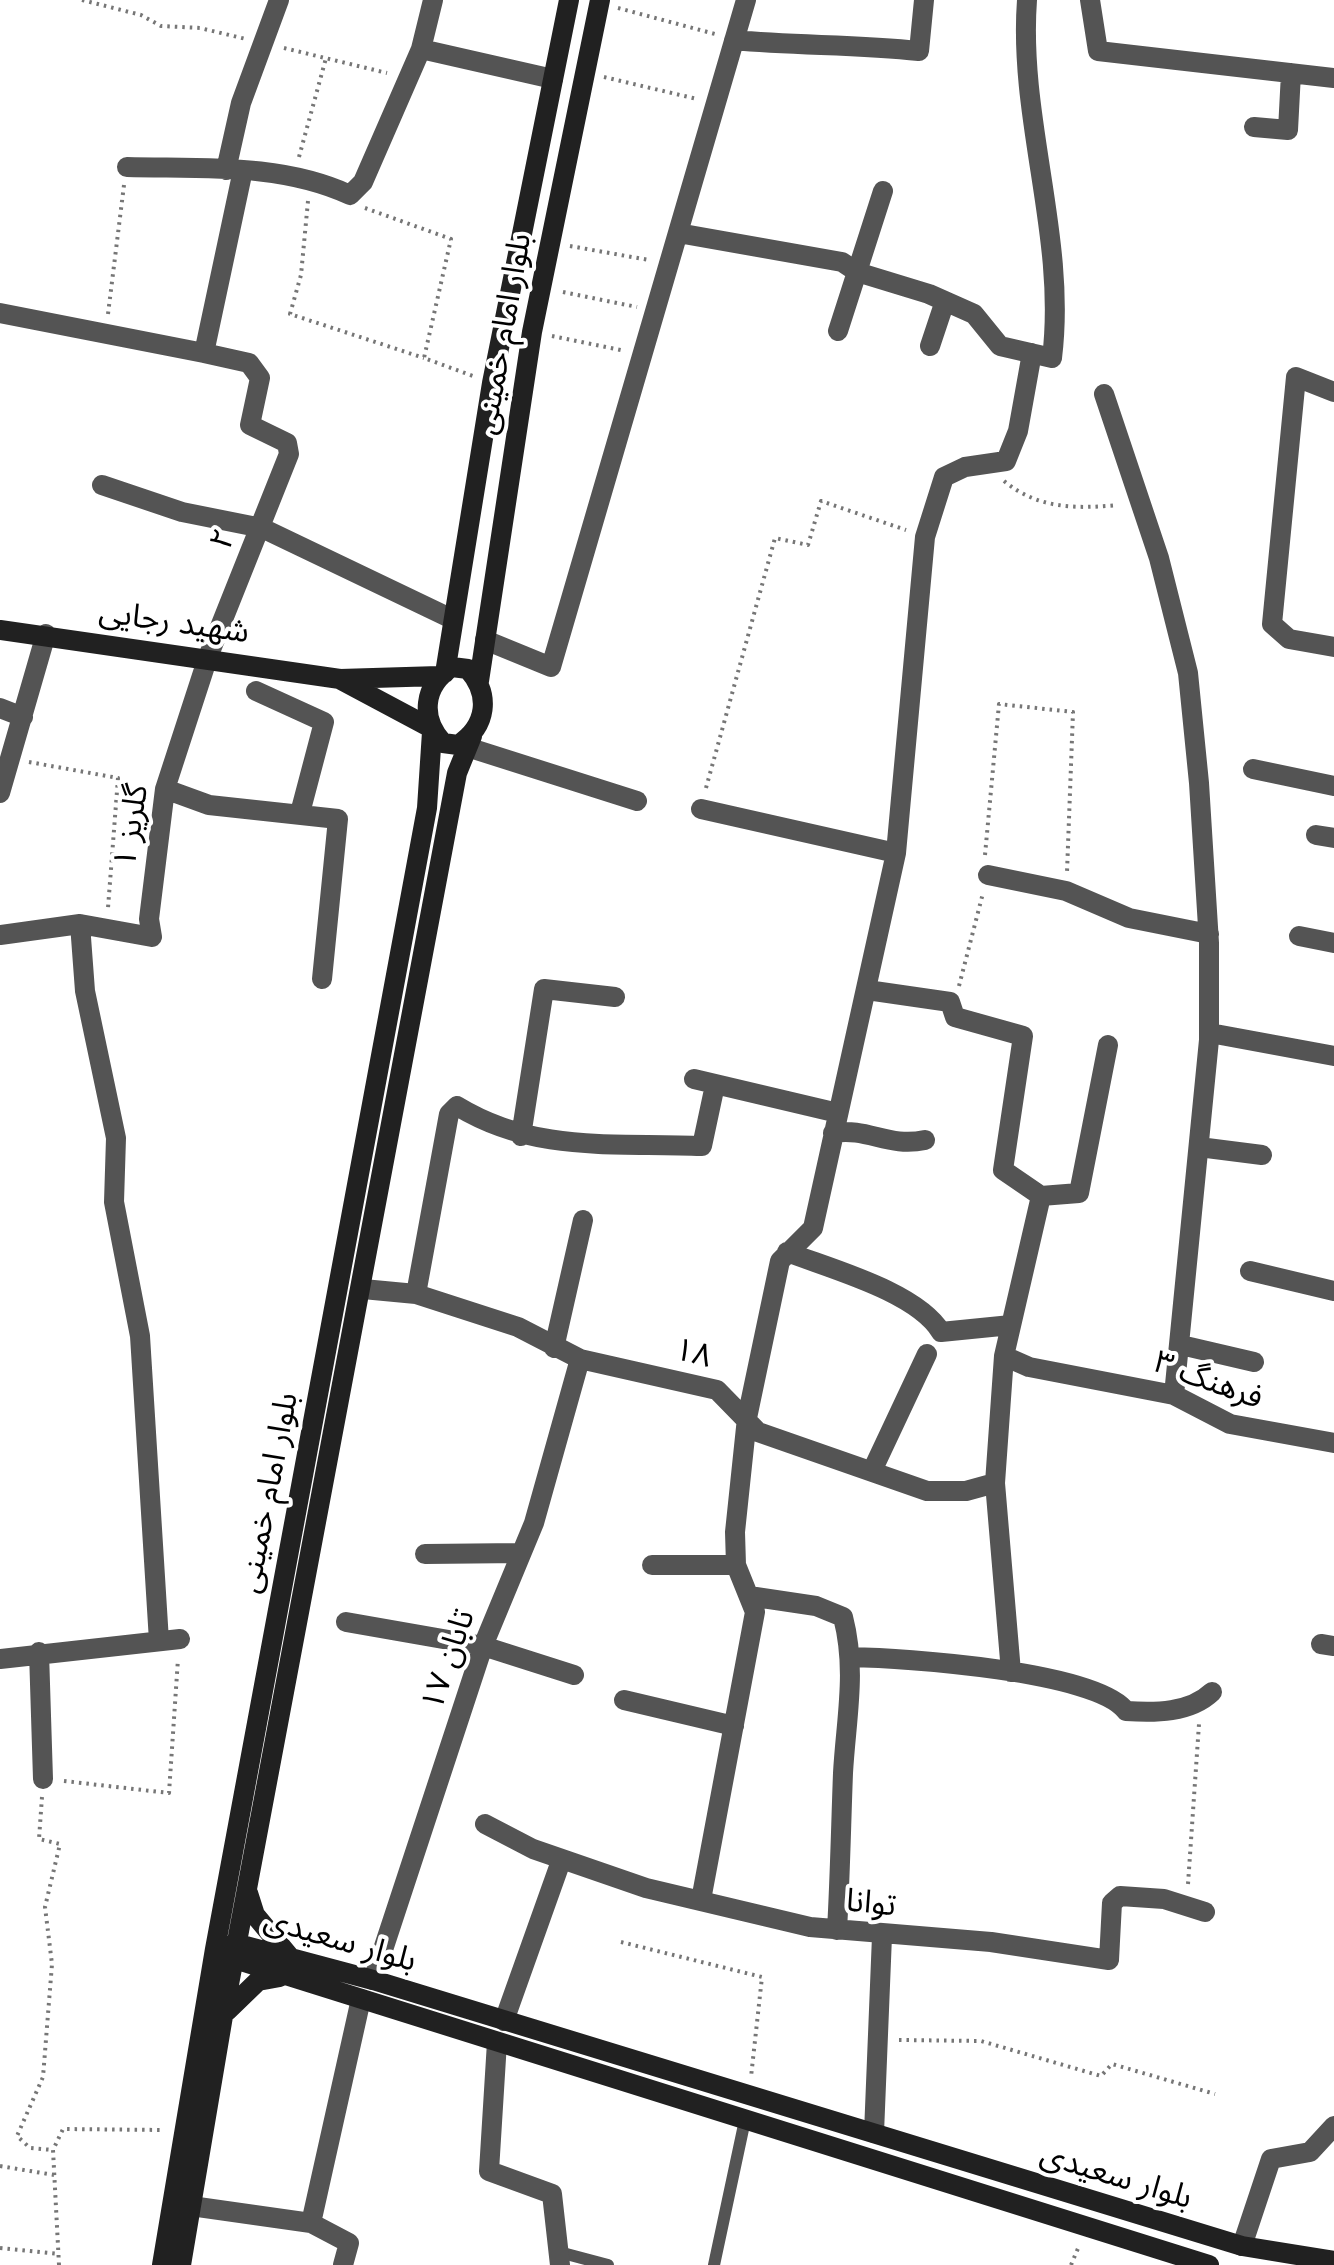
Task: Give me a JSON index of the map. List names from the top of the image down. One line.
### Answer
{"streets":{"main road":["بلوار امام خمینی","شهید رجایی","بلوار سعیدی"],"street":["۲","گلریز ۱","۱۸","فرهنگ ۳","تابان ۱۷","توانا"]},"crossings":[["بلوار امام خمینی","۱۸"],["بلوار امام خمینی","بلوار سعیدی"],["۲","شهید رجایی"],["۲","گلریز ۱"],["شهید رجایی","گلریز ۱"],["۱۸","تابان ۱۷"],["تابان ۱۷","بلوار سعیدی"]]}
